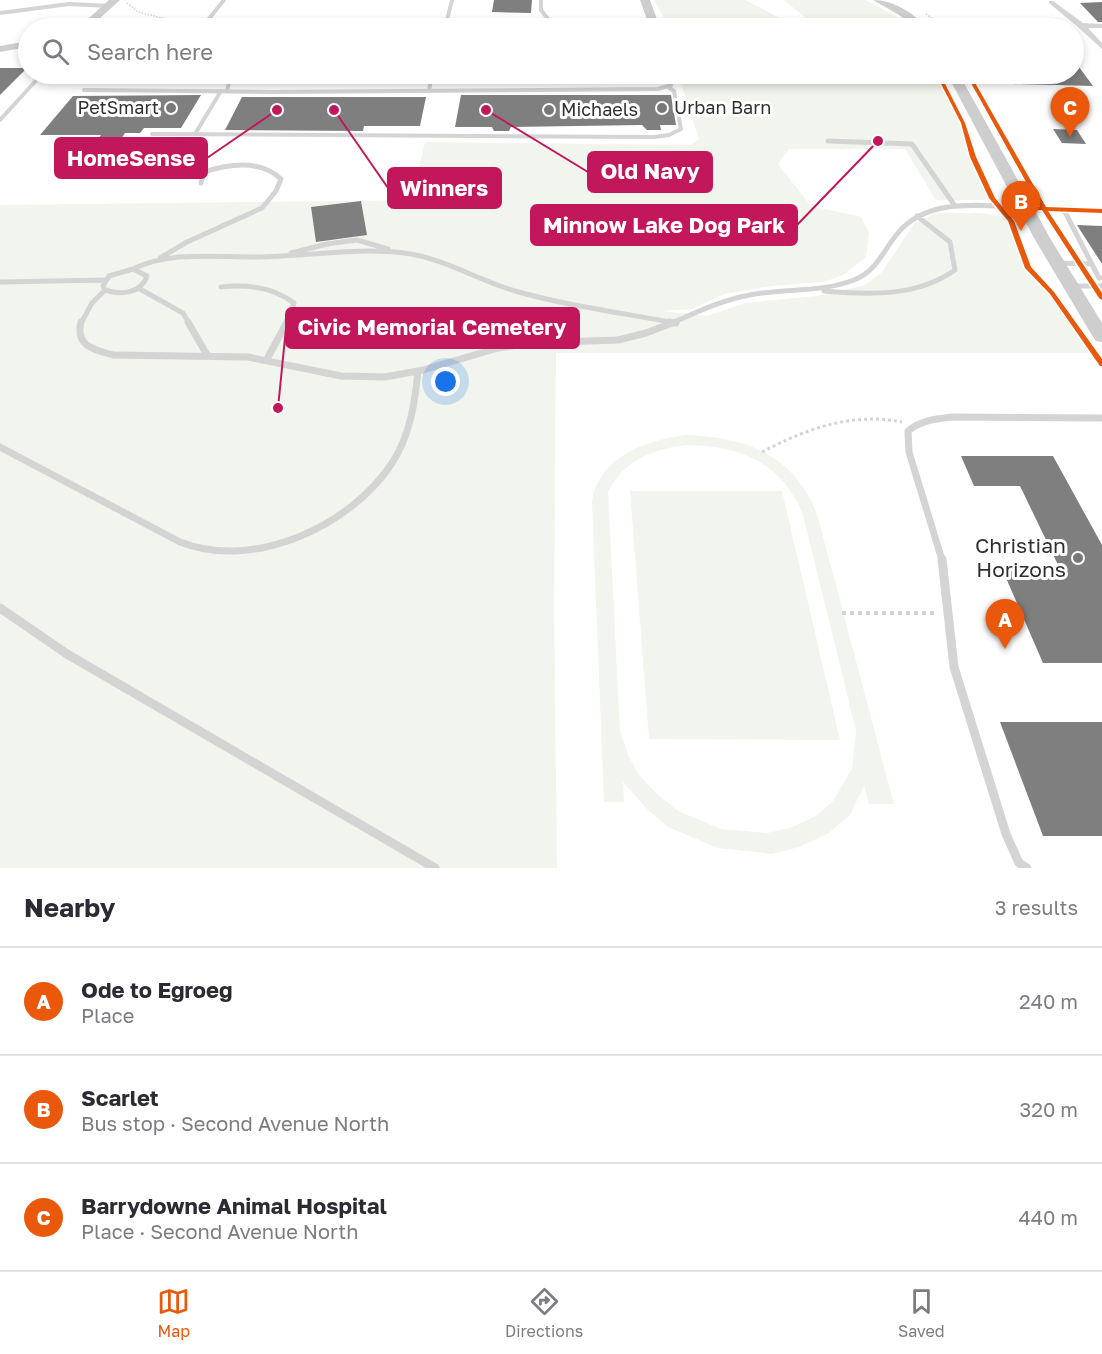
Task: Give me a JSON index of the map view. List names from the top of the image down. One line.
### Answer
{"places":["PetSmart","Urban Barn","HomeSense","Winners","Old Navy","Michaels","Minnow Lake Dog Park","Civic Memorial Cemetery","Christian Horizons"],"page":{"search":"Search here","pins":["C","B","A"],"heading":["Nearby","3 results"],"list":[{"mark":"A","name":"Ode to Egroeg","note":"Place","value":"240 m"},{"mark":"B","name":"Scarlet","note":"Bus stop · Second Avenue North","value":"320 m"},{"mark":"C","name":"Barrydowne Animal Hospital","note":"Place · Second Avenue North","value":"440 m"}],"nav":["Map","Directions","Saved"]}}
